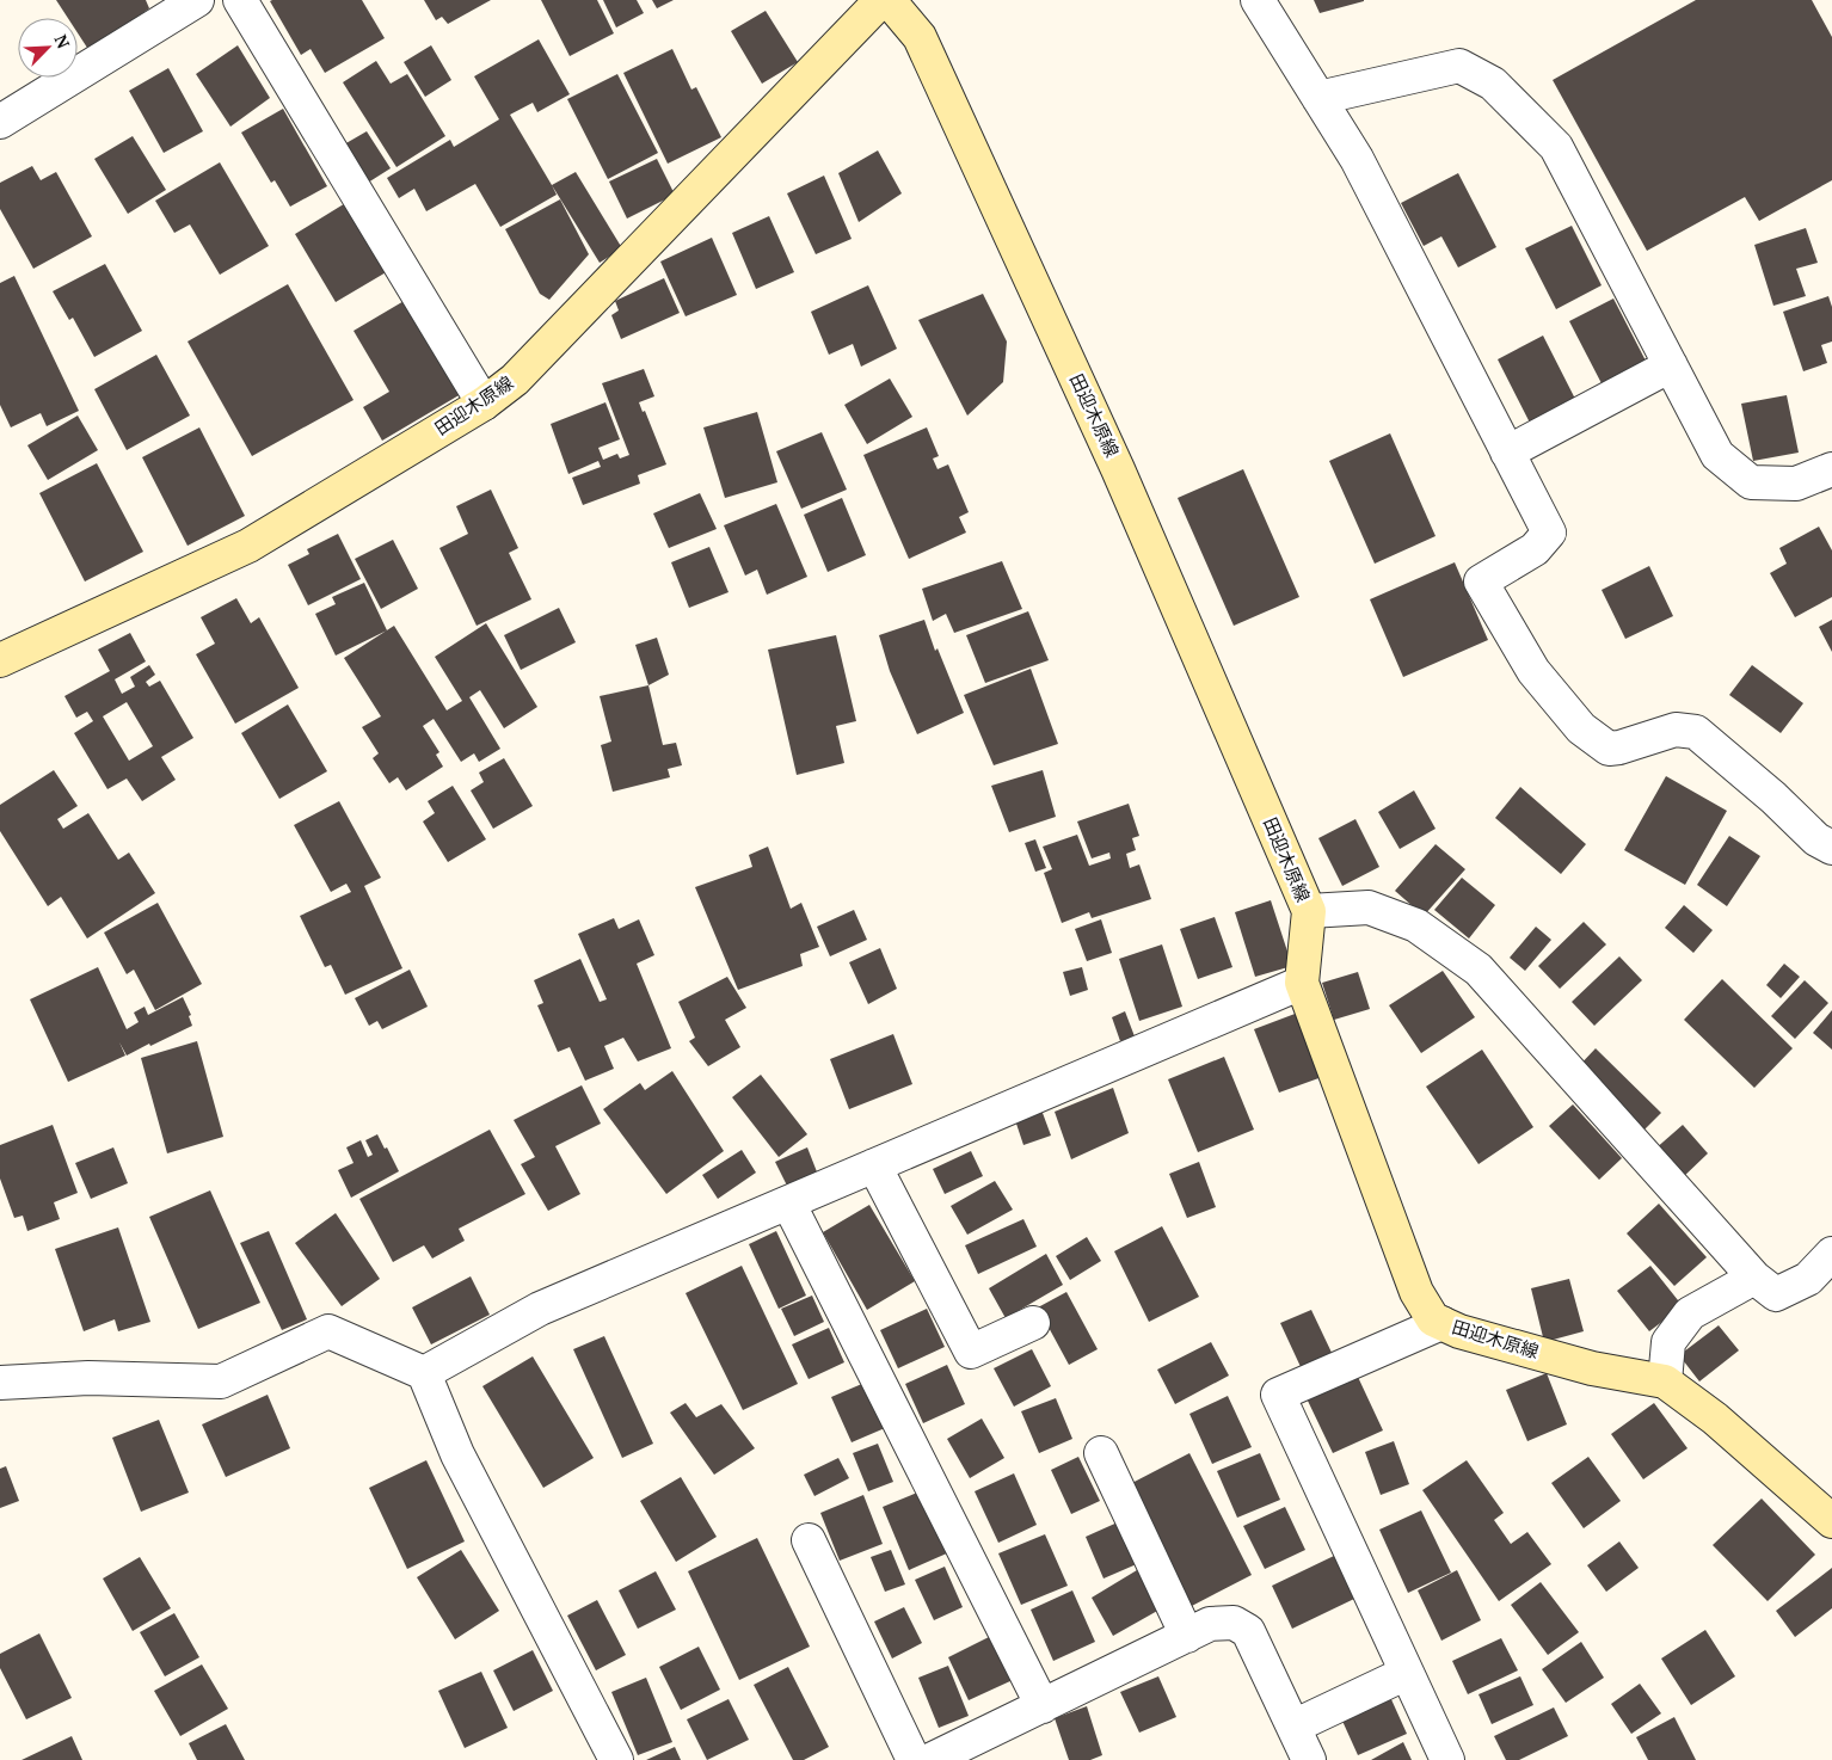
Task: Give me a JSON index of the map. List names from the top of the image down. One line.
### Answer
{"streets":{"main road":["田迎木原線"]},"north":"top right"}
